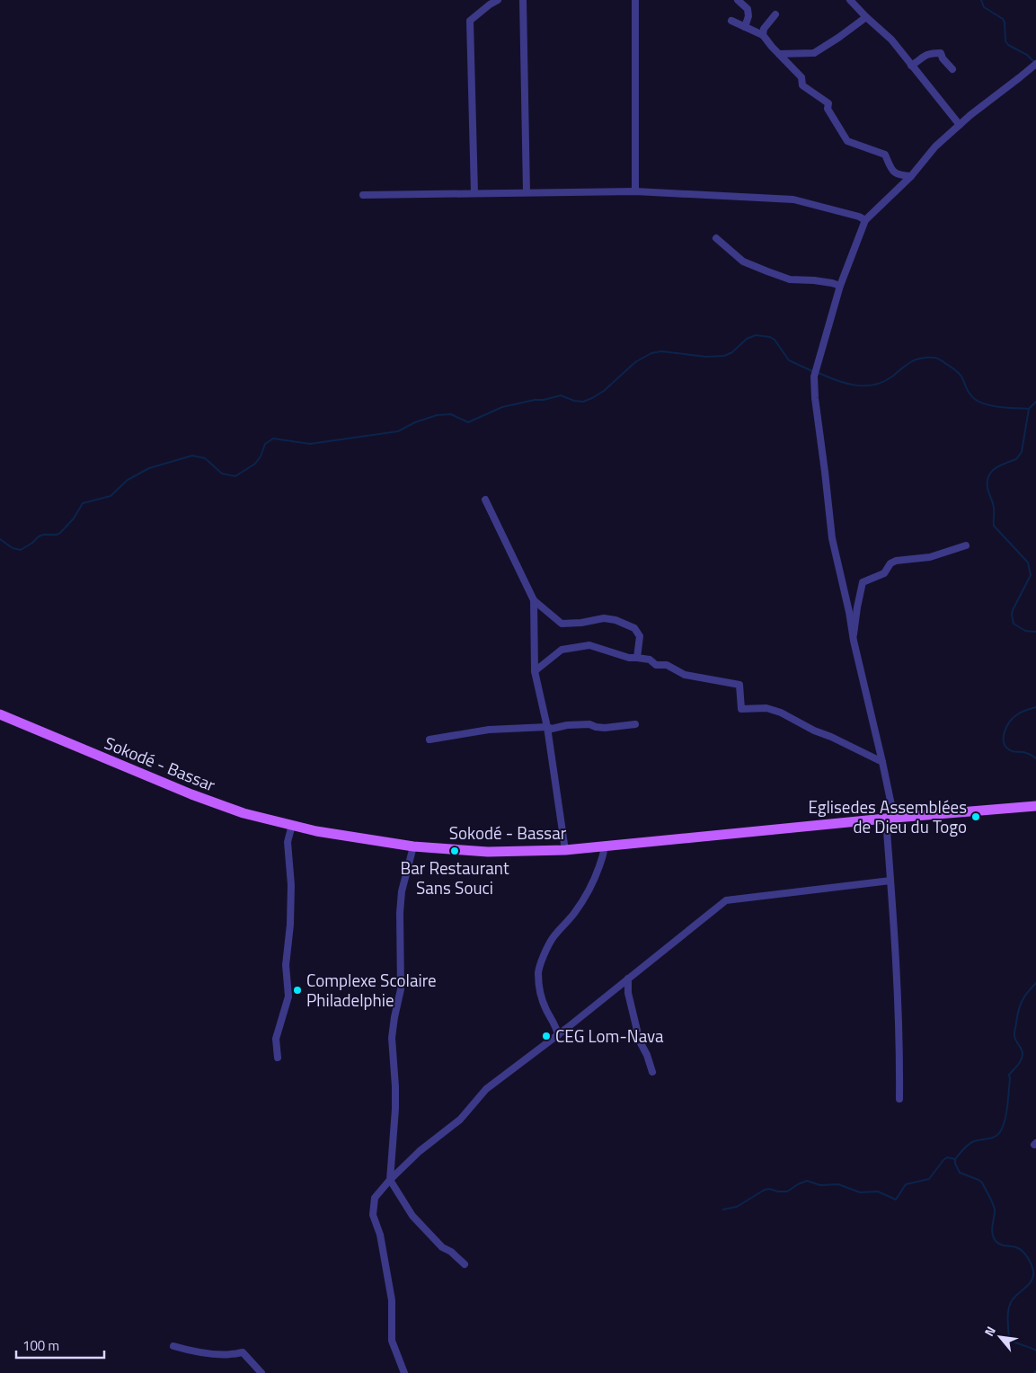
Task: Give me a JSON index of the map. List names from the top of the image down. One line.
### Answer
{"streets":{"main road":["Sokodé - Bassar"]},"places":["Eglisedes Assemblées de Dieu du Togo","Bar Restaurant Sans Souci","Complexe Scolaire Philadelphie","CEG Lom-Nava"],"scale_bar":"100 m","north":"top left"}
